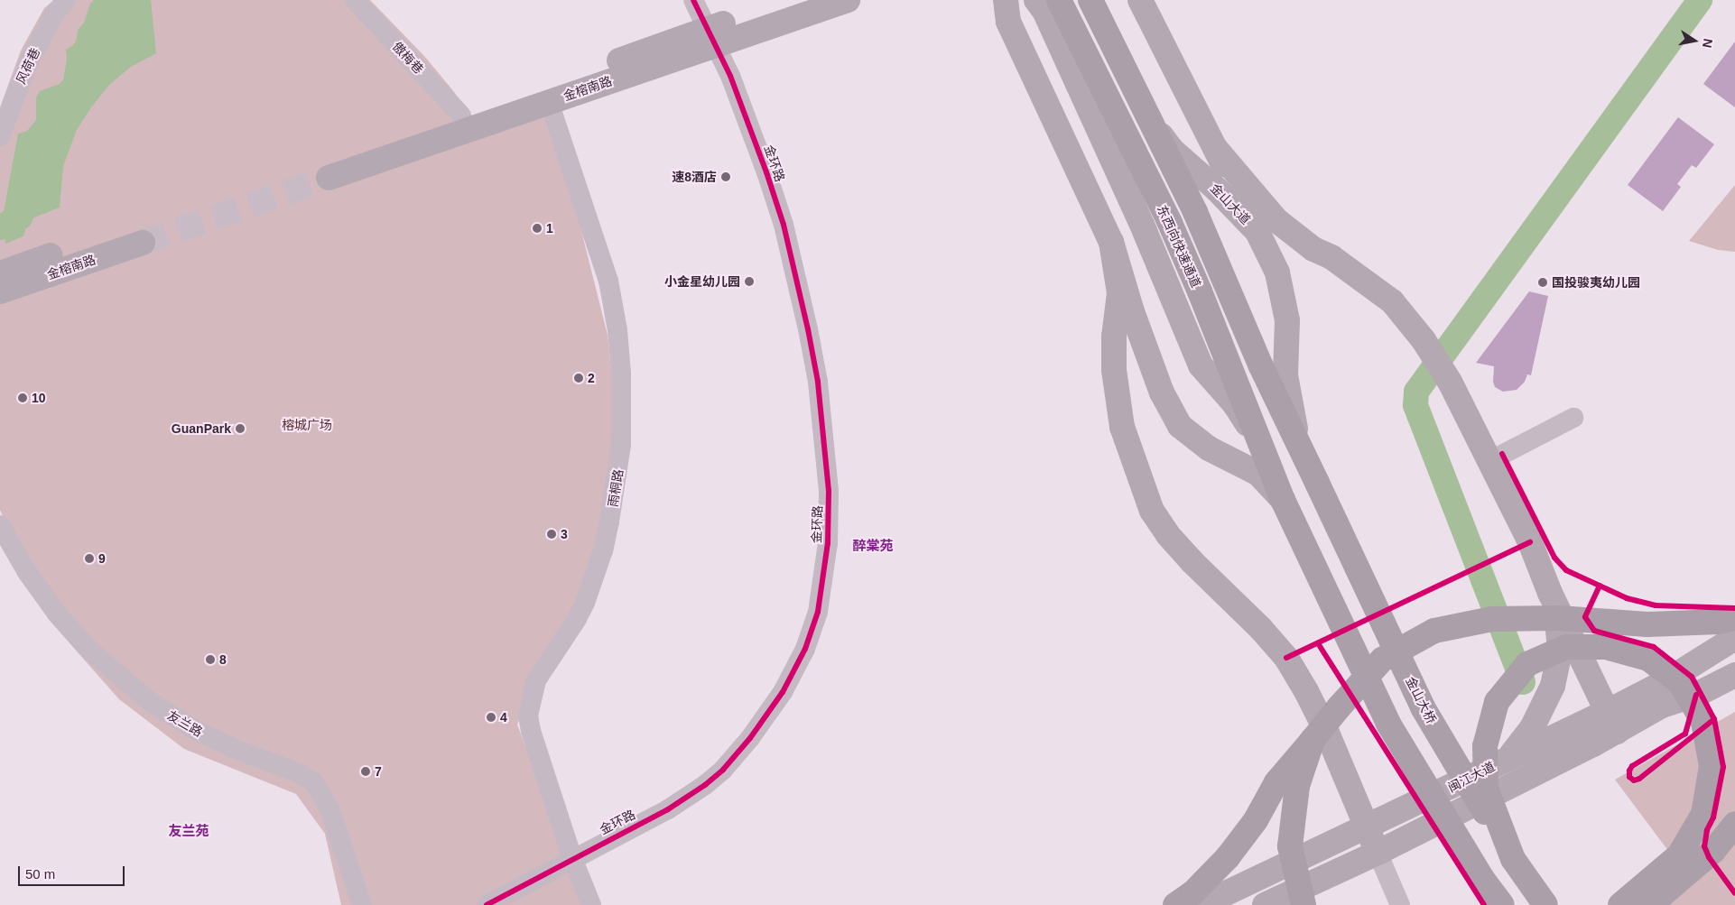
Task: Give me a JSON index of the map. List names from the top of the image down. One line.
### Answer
{"streets":{"highway":["东西向快速通道","金山大桥"],"main road":["金榕南路","金山大道","闽江大道"],"street":["傲梅巷","风荷巷","金环路","雨桐路","友兰路"]},"crossings":[["傲梅巷","金榕南路"],["金榕南路","金环路"],["金榕南路","雨桐路"],["金环路","雨桐路"],["金山大道","金山大桥"]],"districts":["醉棠苑","友兰苑"],"parks":["榕城广场"],"places":["速8酒店","1","小金星幼儿园","国投骏夷幼儿园","2","10","GuanPark","3","9","8","4","7"],"scale_bar":"50 m","north":"right"}
